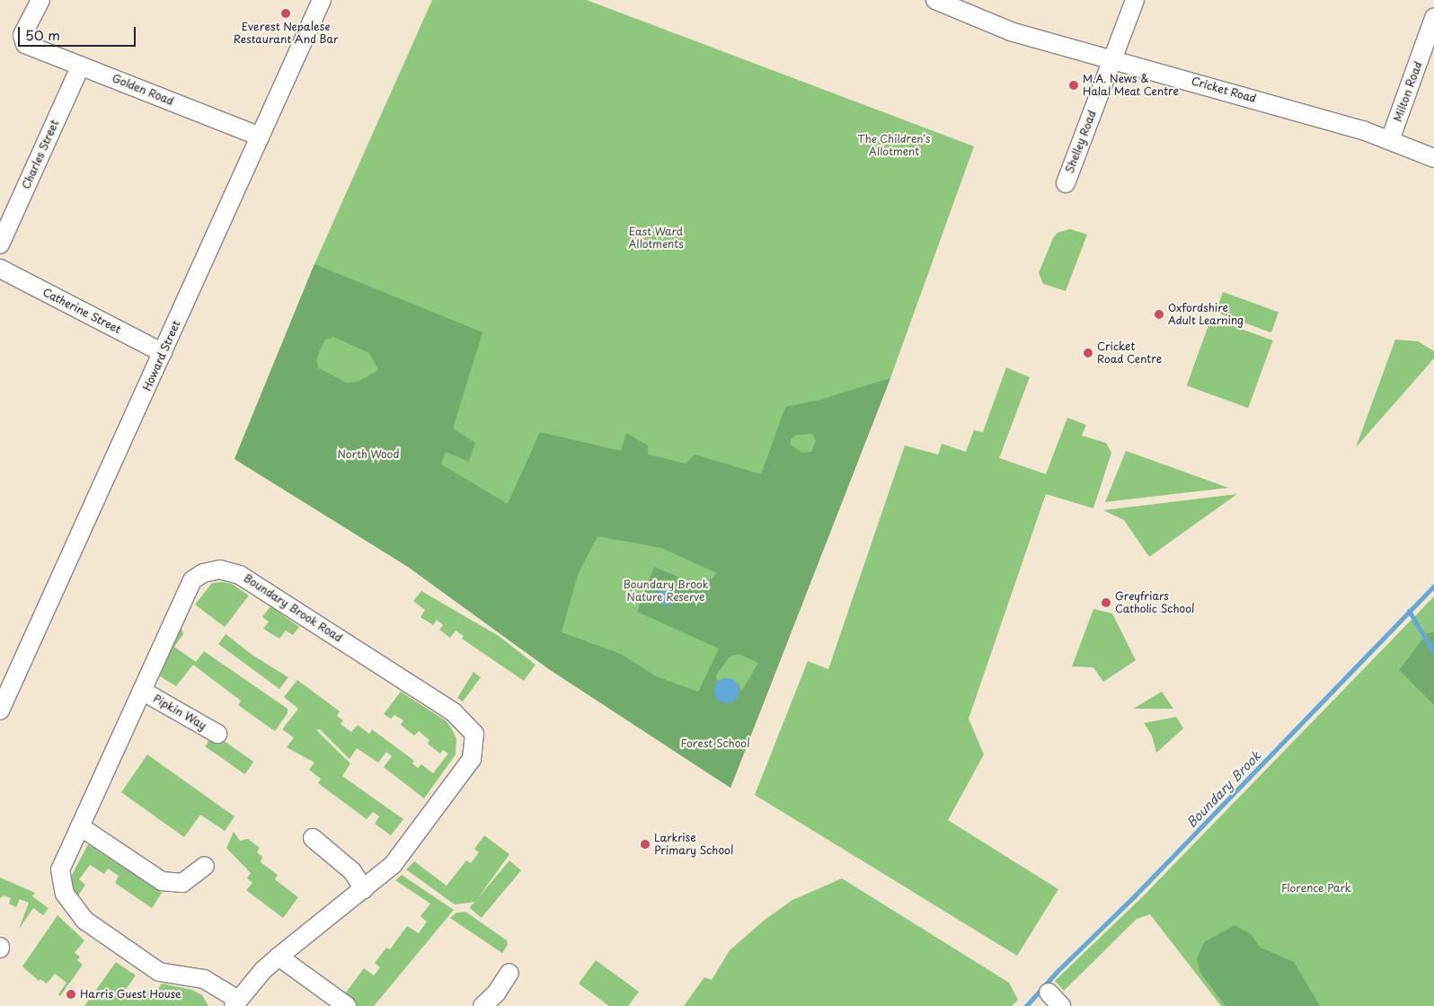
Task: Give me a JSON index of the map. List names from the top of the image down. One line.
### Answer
{"streets":{"street":["Golden Road","Cricket Road","Milton Road","Shelley Road","Charles Street","Catherine Street","Howard Street","Boundary Brook Road","Pipkin Way"]},"crossings":[["Golden Road","Charles Street"],["Golden Road","Howard Street"],["Cricket Road","Milton Road"],["Cricket Road","Shelley Road"],["Catherine Street","Howard Street"],["Boundary Brook Road","Pipkin Way"]],"water":["Boundary Brook"],"parks":["The Children's Allotment","East Ward Allotments","North Wood","Boundary Brook Nature Reserve","Forest School","Florence Park"],"places":["Everest Nepalese Restaurant And Bar","M.A. News & Halal Meat Centre","Oxfordshire Adult Learning","Cricket Road Centre","Greyfriars Catholic School","Larkrise Primary School","Harris Guest House"],"scale_bar":"50 m"}
